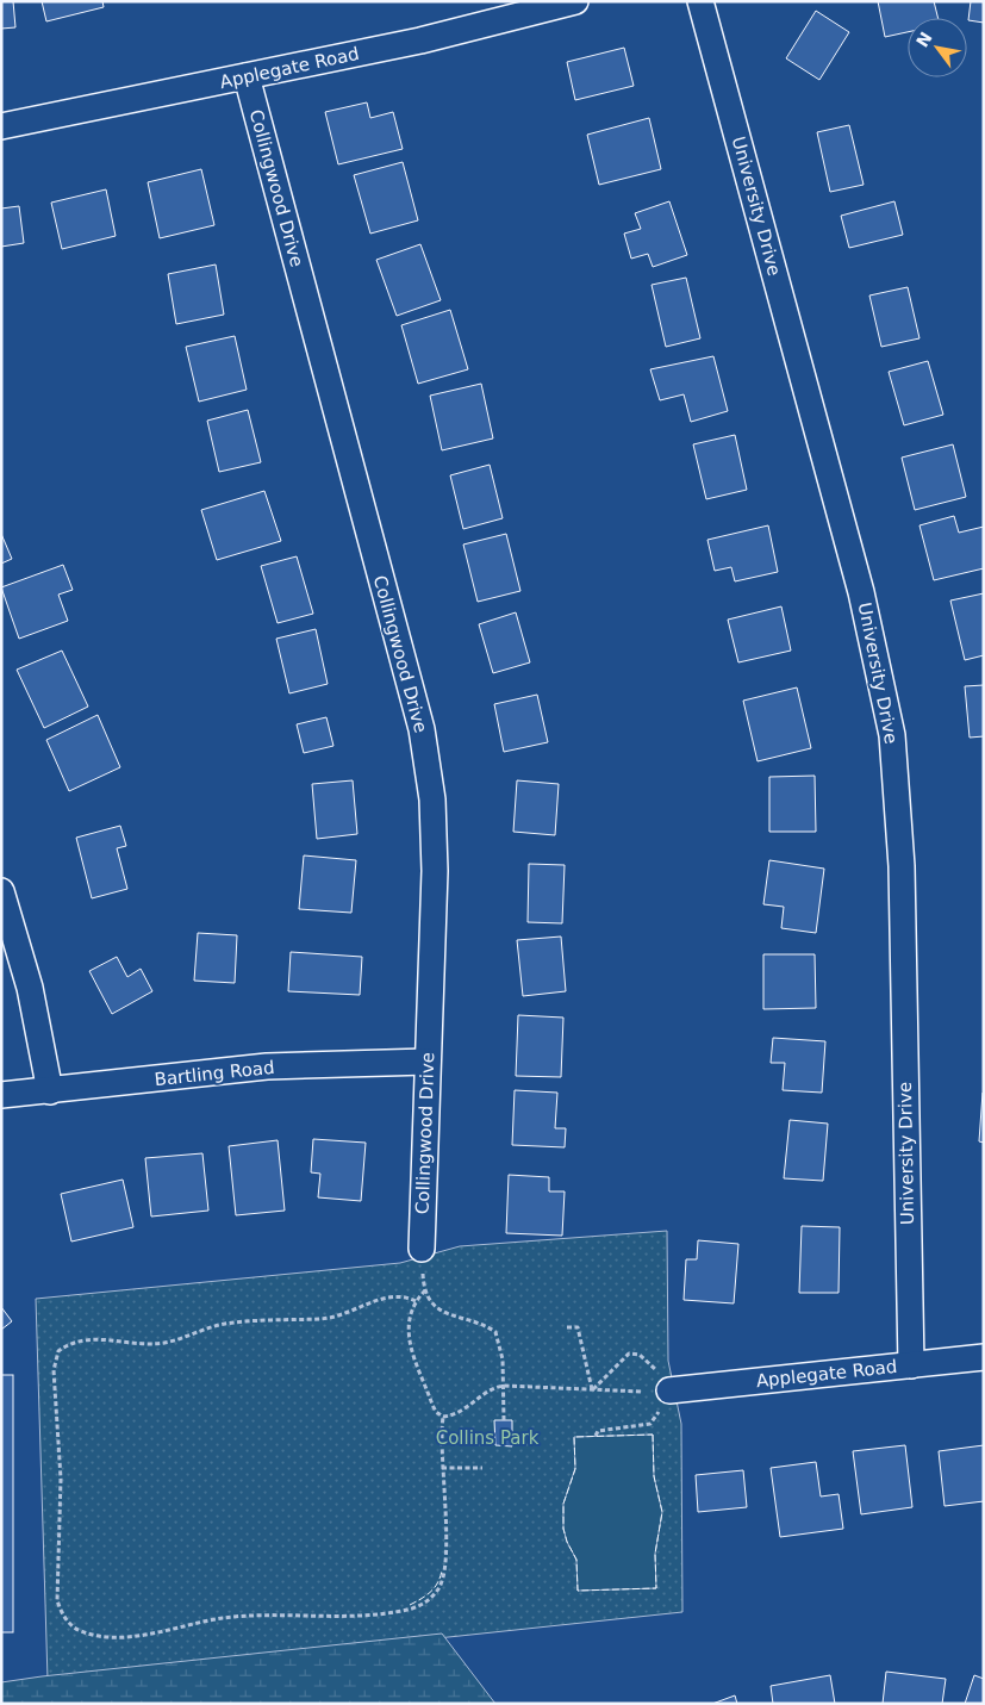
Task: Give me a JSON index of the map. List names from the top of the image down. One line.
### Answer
{"streets":{"street":["Applegate Road","Collingwood Drive","University Drive","Bartling Road"]},"crossings":[["Applegate Road","Collingwood Drive"],["Applegate Road","University Drive"],["Collingwood Drive","Bartling Road"]],"parks":["Collins Park"],"north":"top left"}
